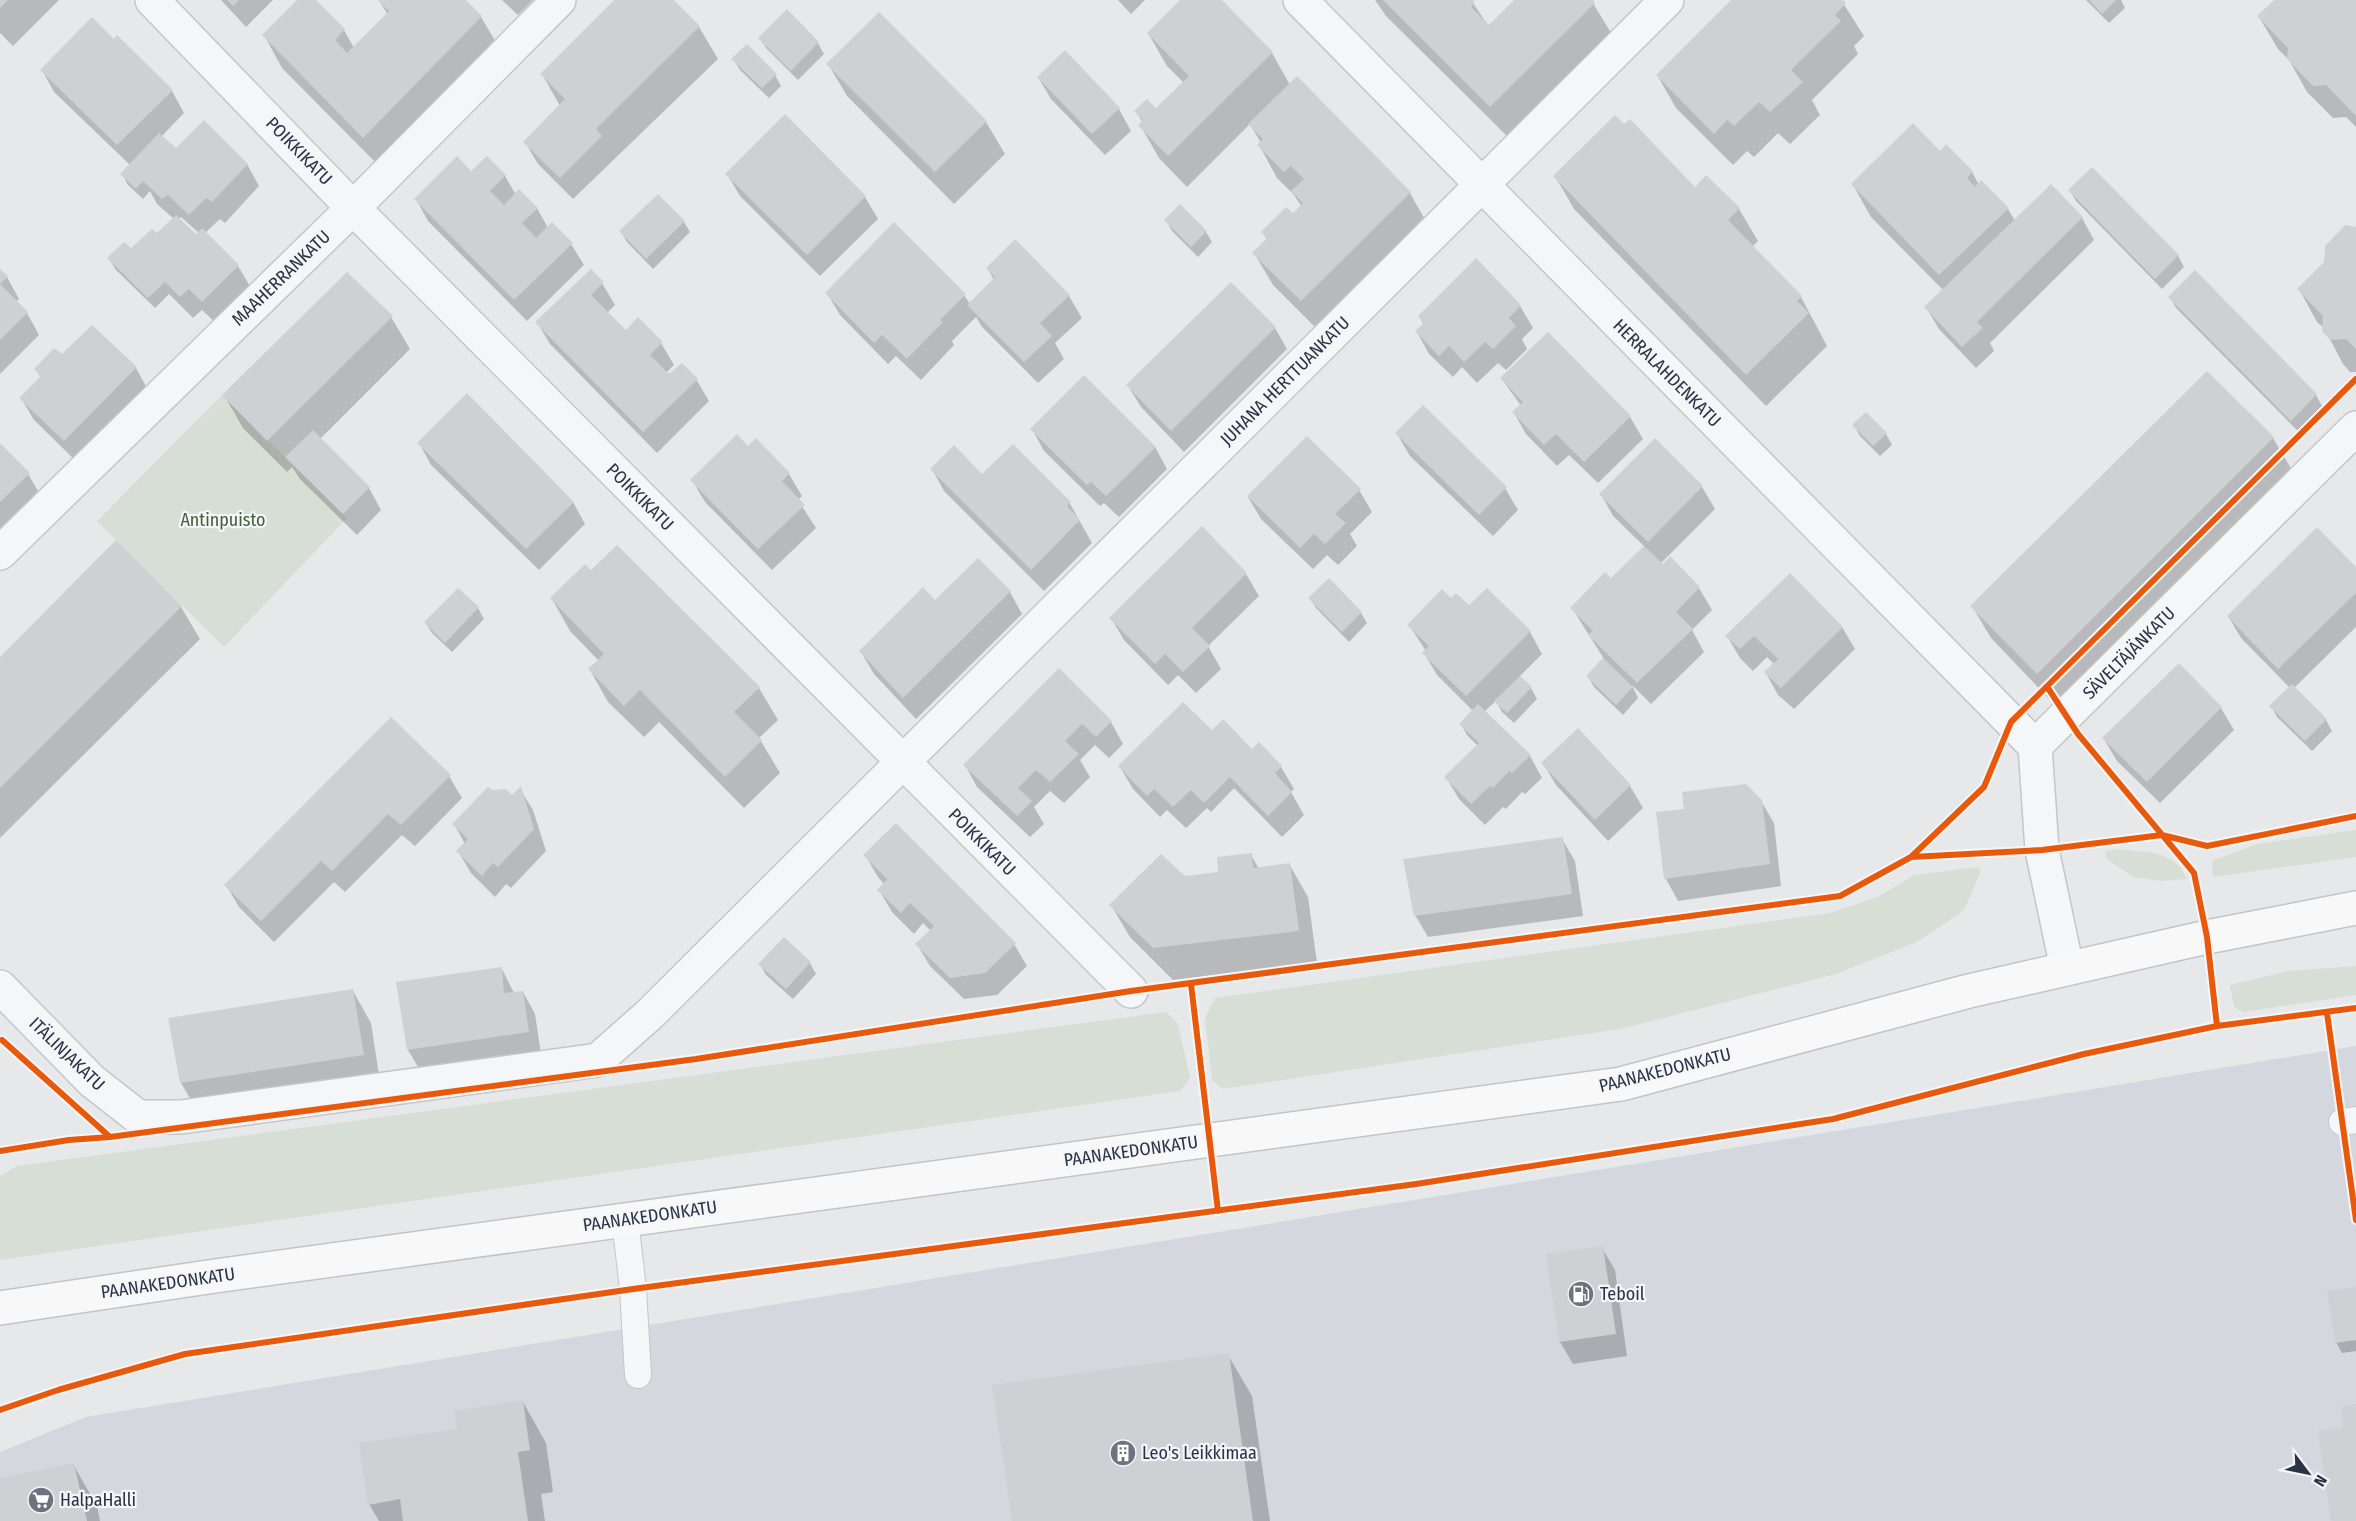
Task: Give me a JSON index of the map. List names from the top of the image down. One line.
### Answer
{"streets":{"main road":["PAANAKEDONKATU"],"street":["POIKKIKATU","MAAHERRANKATU","HERRALAHDENKATU","JUHANA HERTTUANKATU","SÄVELTÄJÄNKATU","ITÄLINJAKATU"]},"crossings":[["POIKKIKATU","MAAHERRANKATU"],["POIKKIKATU","JUHANA HERTTUANKATU"],["POIKKIKATU","ITÄLINJAKATU"],["HERRALAHDENKATU","JUHANA HERTTUANKATU"],["HERRALAHDENKATU","SÄVELTÄJÄNKATU"],["JUHANA HERTTUANKATU","ITÄLINJAKATU"]],"parks":["Antinpuisto"],"places":{"fuel station":["Teboil"],"building":["Leo's Leikkimaa"],"supermarket":["HalpaHalli"]},"north":"bottom right"}
